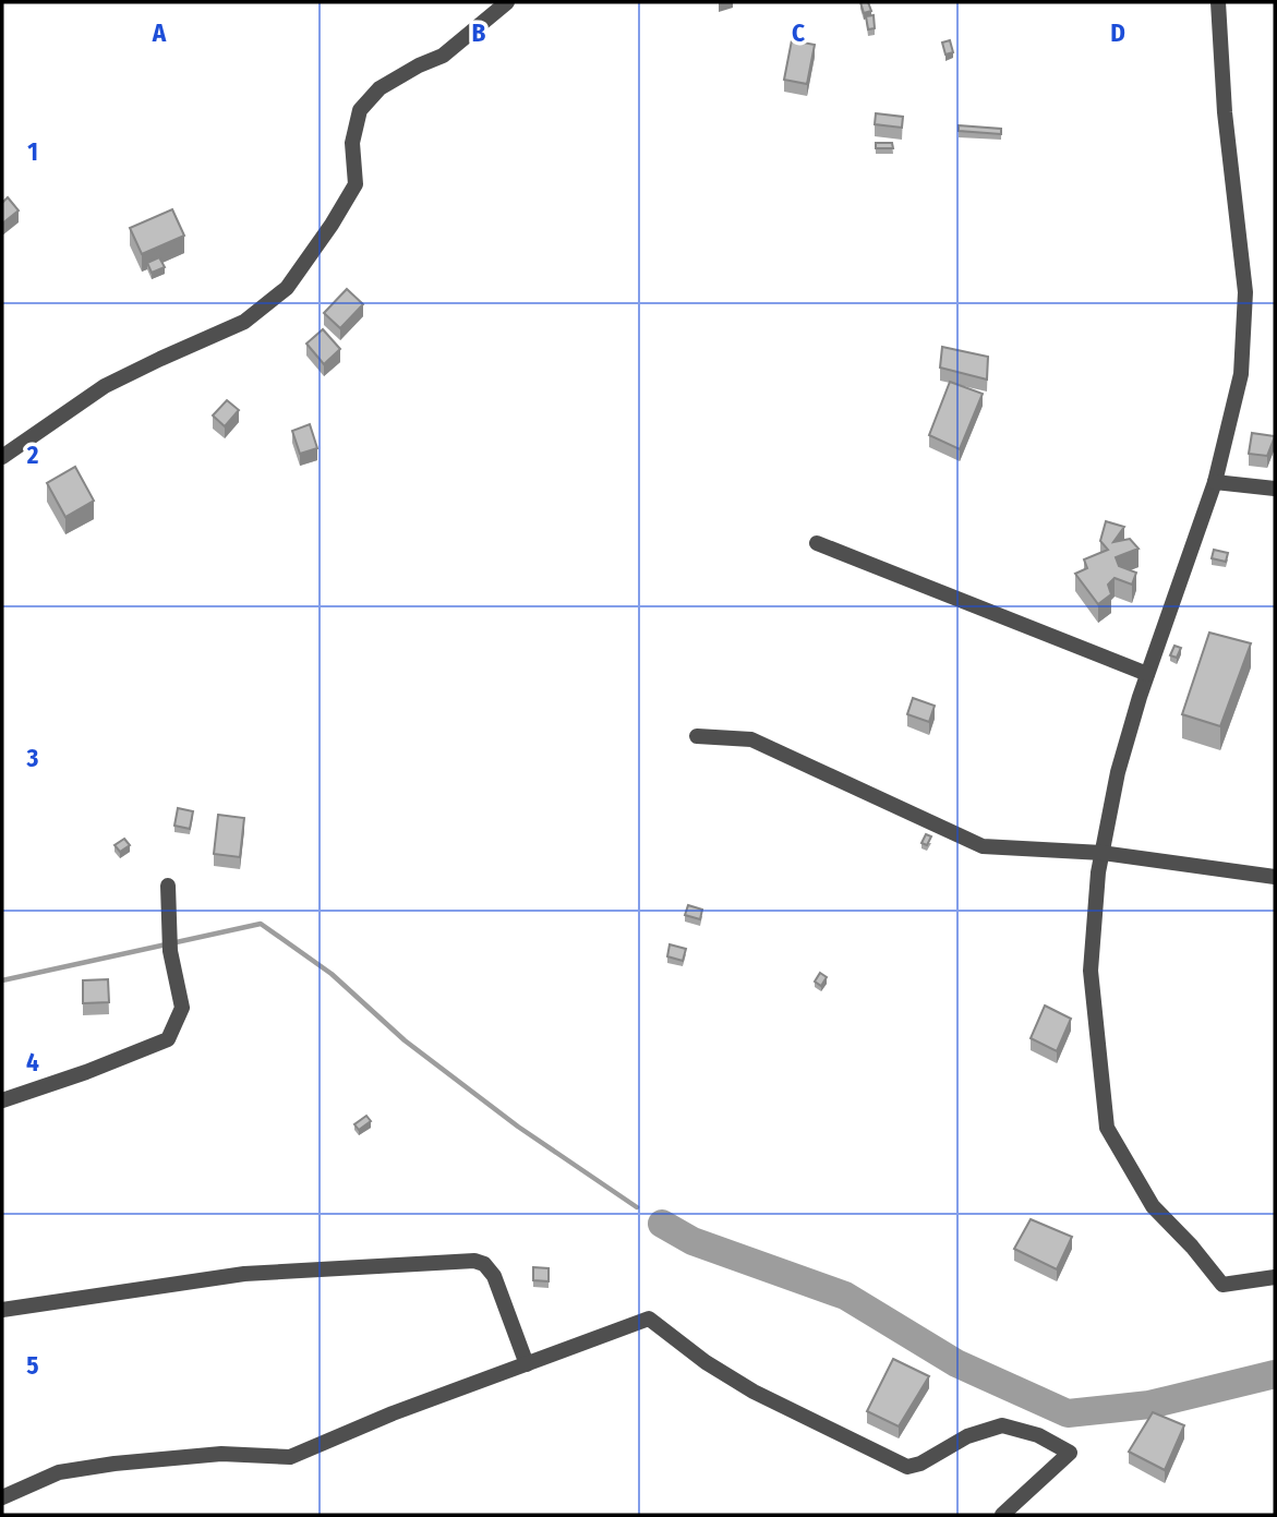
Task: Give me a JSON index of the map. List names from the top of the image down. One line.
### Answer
{"grid":{"columns":["A","B","C","D"],"rows":["1","2","3","4","5"]}}
